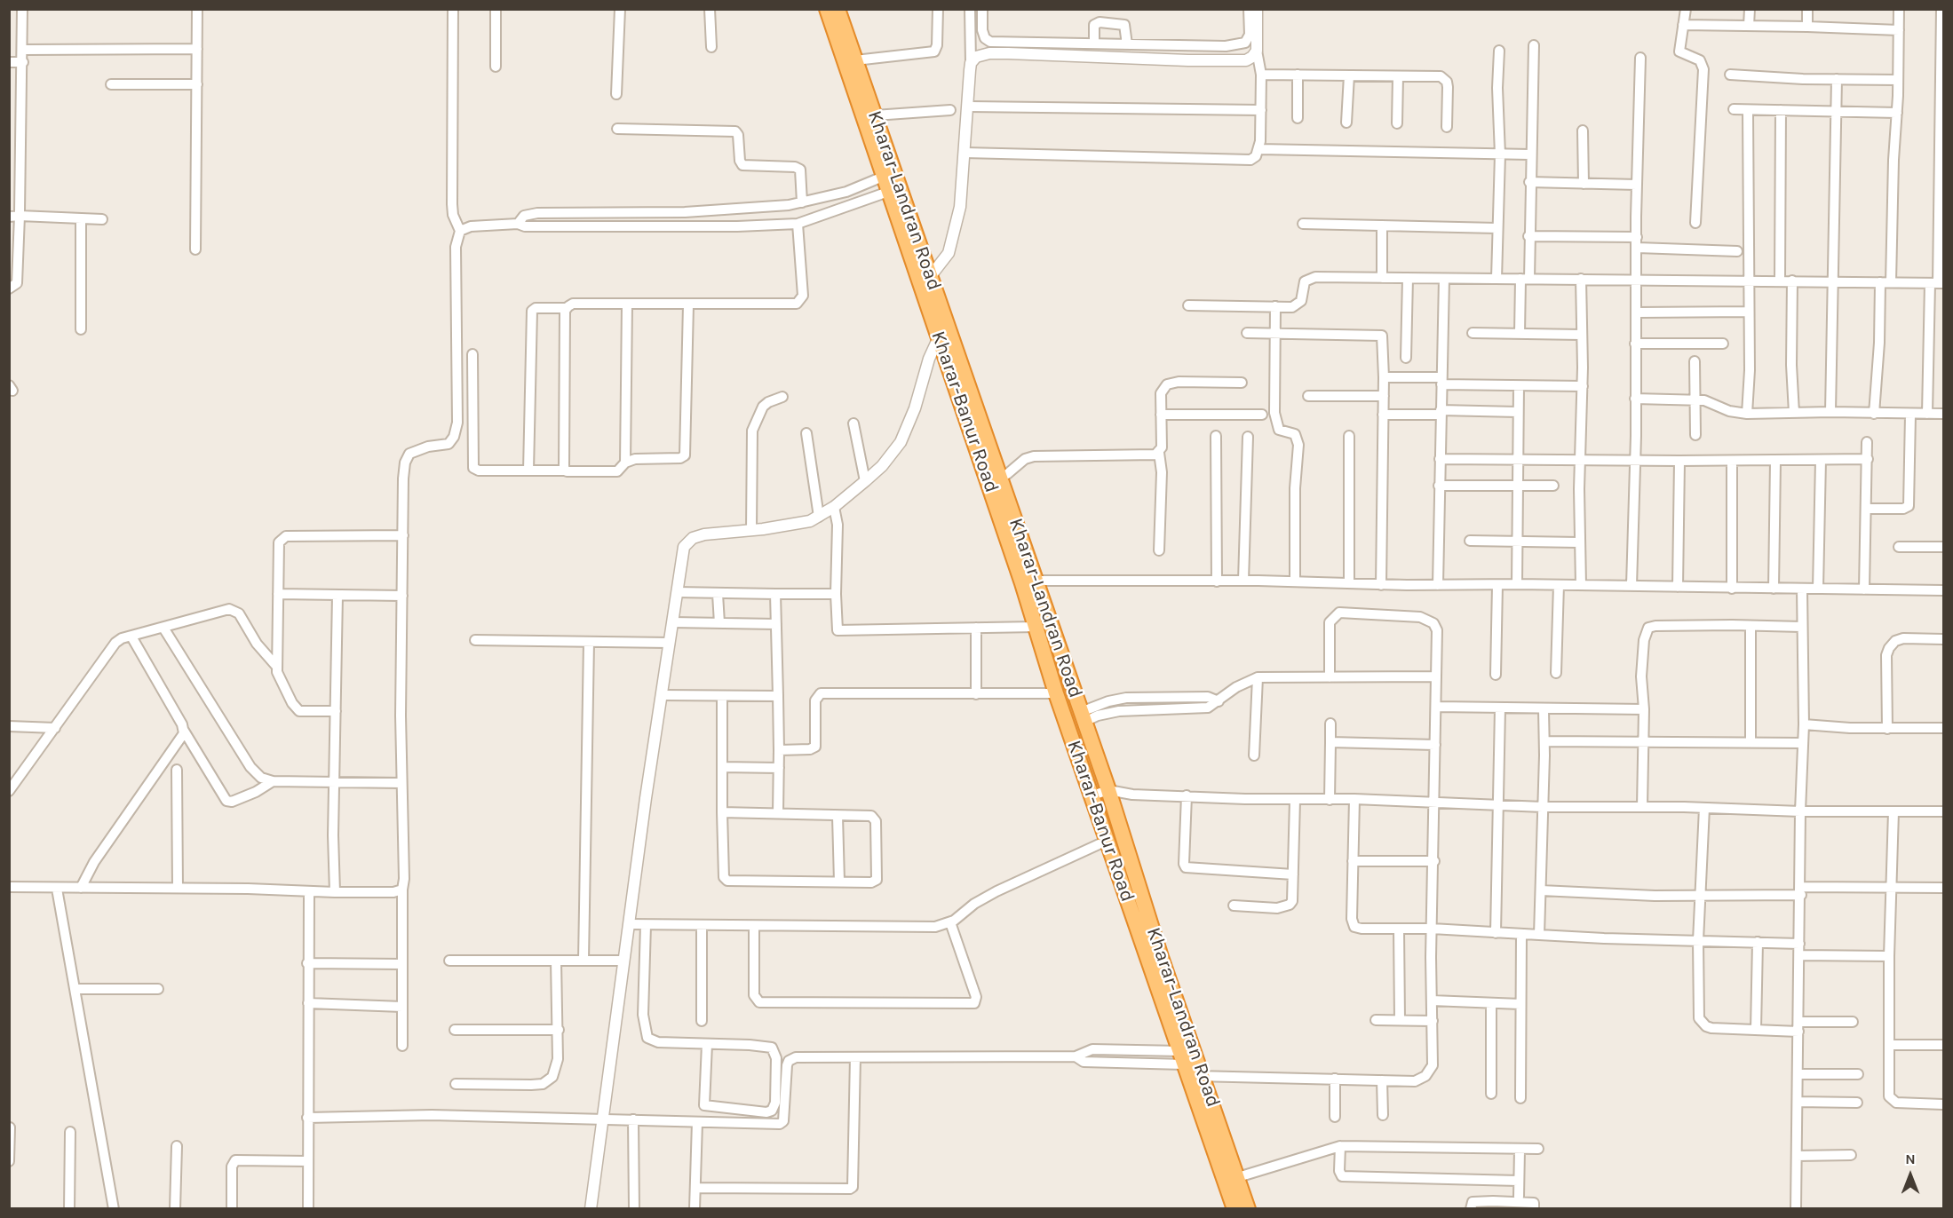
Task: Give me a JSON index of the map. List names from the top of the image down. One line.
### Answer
{"streets":{"highway":["Kharar-Landran Road","Kharar-Banur Road"]},"crossings":[["Kharar-Landran Road","Kharar-Banur Road"]],"north":"top"}
